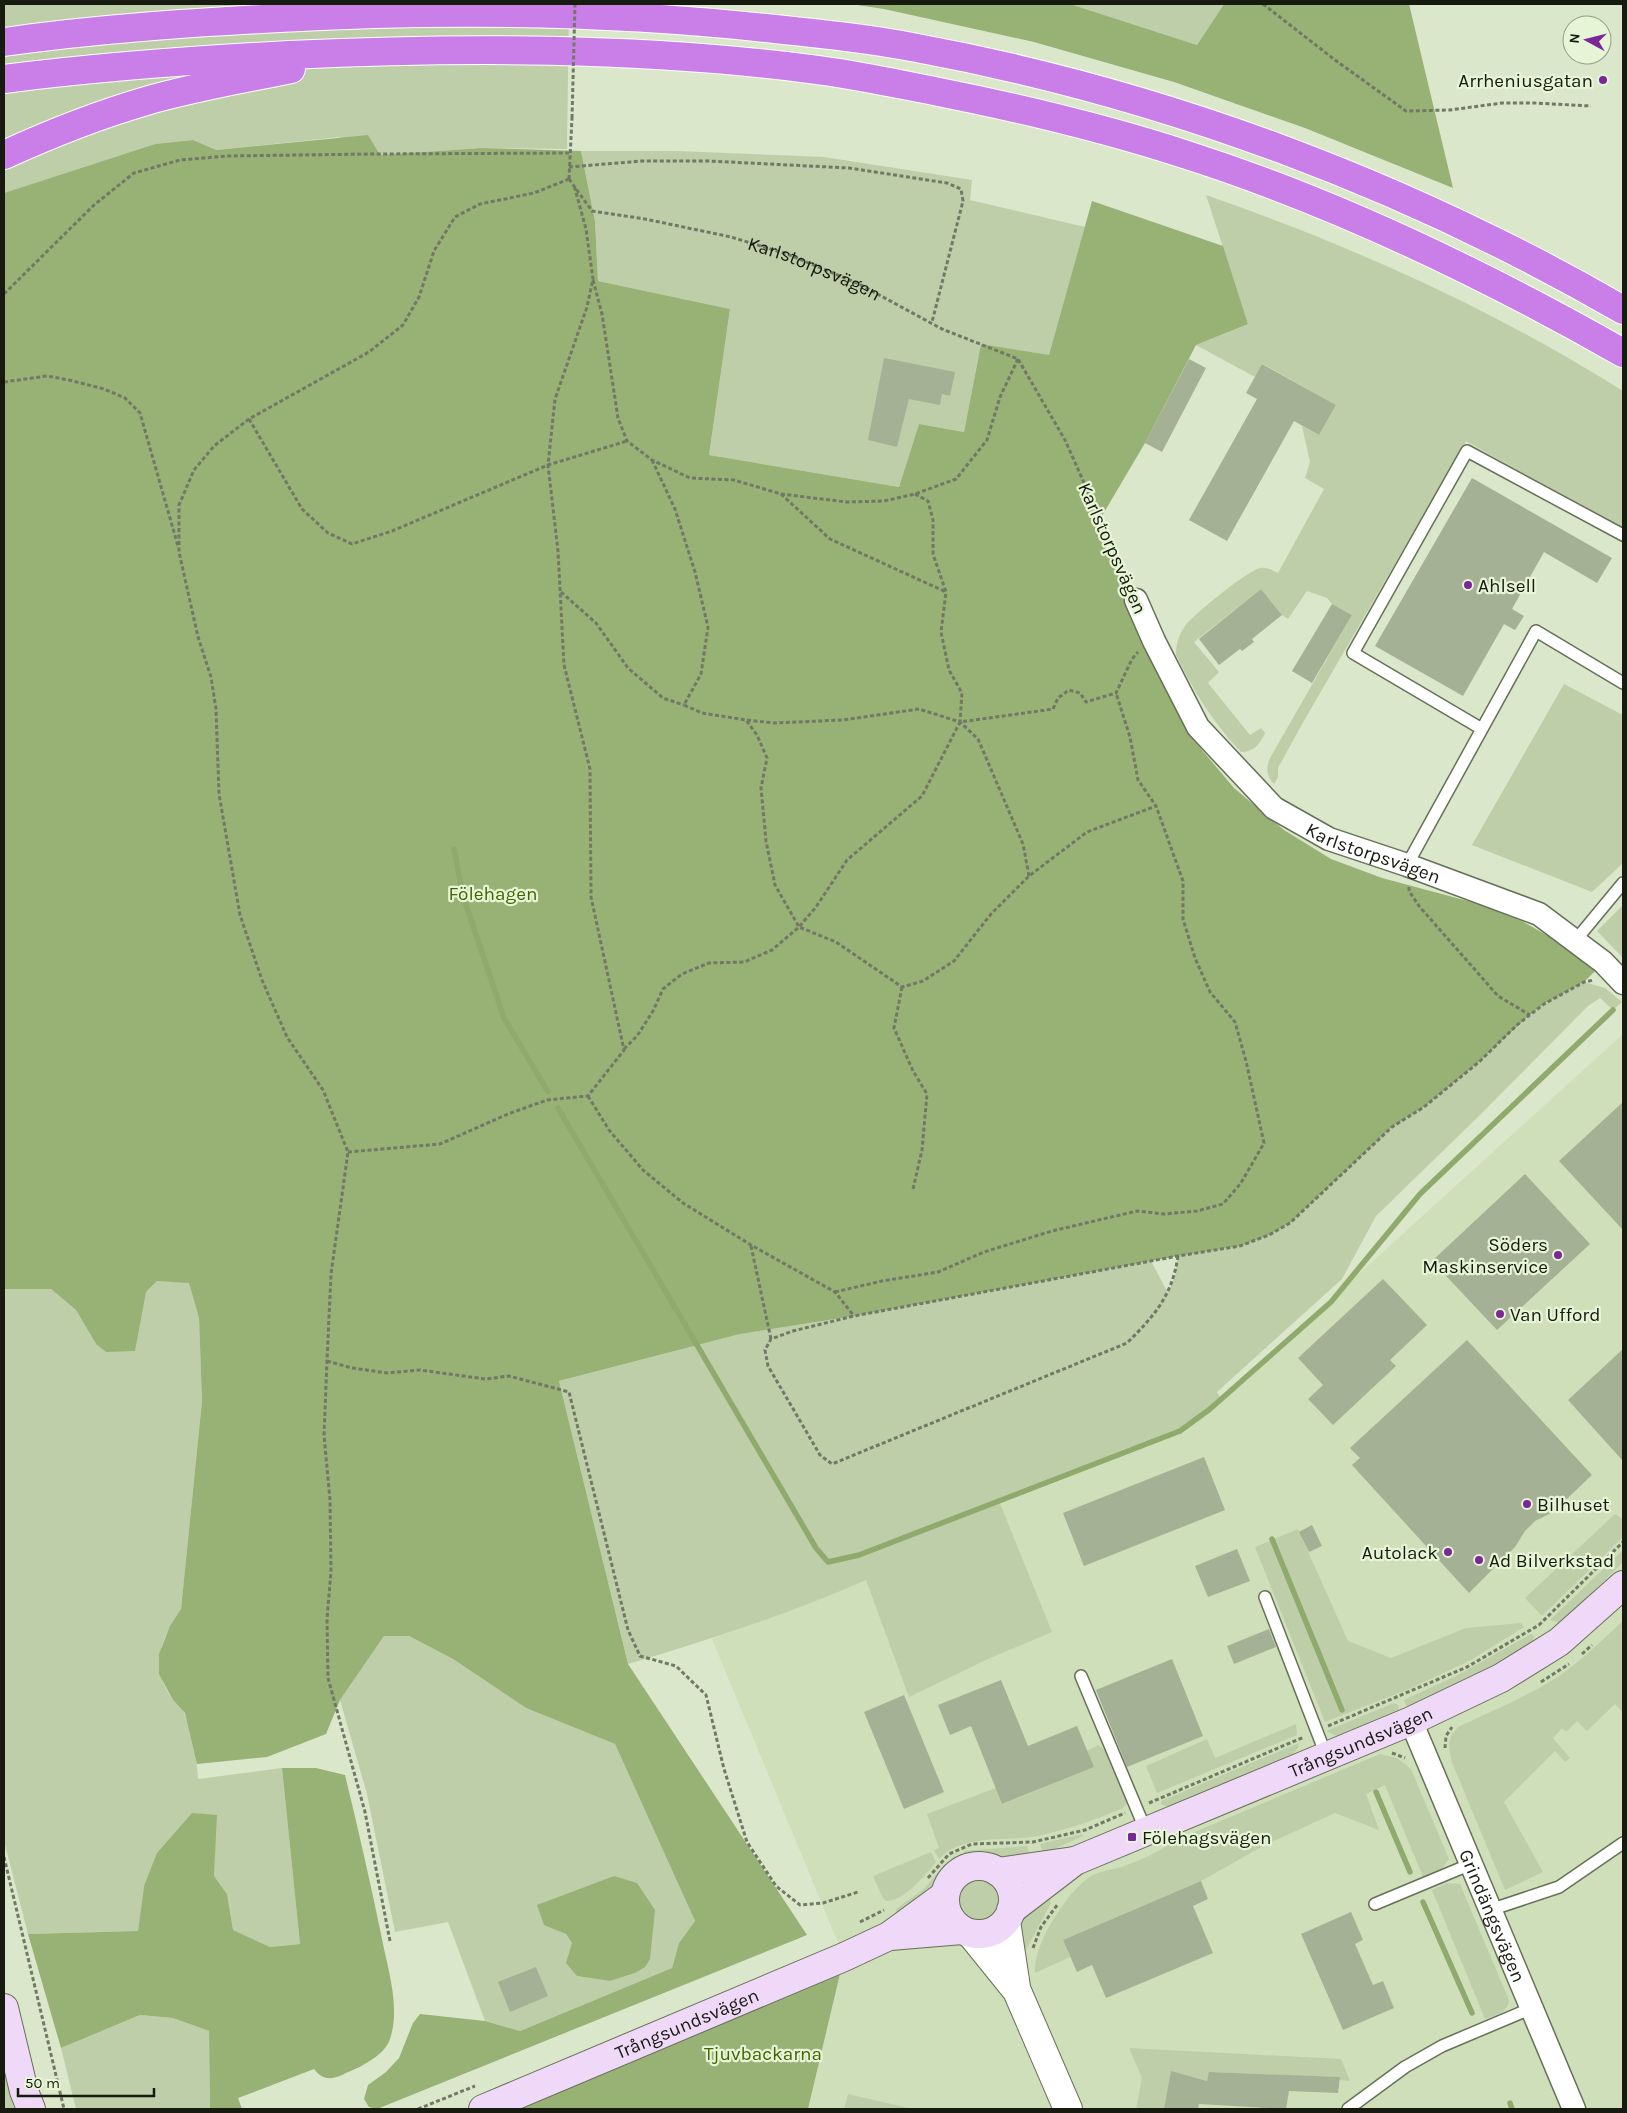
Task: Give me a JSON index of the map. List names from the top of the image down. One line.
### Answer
{"streets":{"main road":["Trångsundsvägen"],"street":["Karlstorpsvägen","Grindängsvägen"]},"crossings":[["Trångsundsvägen","Grindängsvägen"]],"parks":["Fölehagen","Tjuvbackarna"],"places":{"other":["Arrheniusgatan","Ahlsell","Söders Maskinservice","Van Ufford","Bilhuset","Autolack","Ad Bilverkstad"],"transit":["Fölehagsvägen"]},"scale_bar":"50 m","north":"left"}
